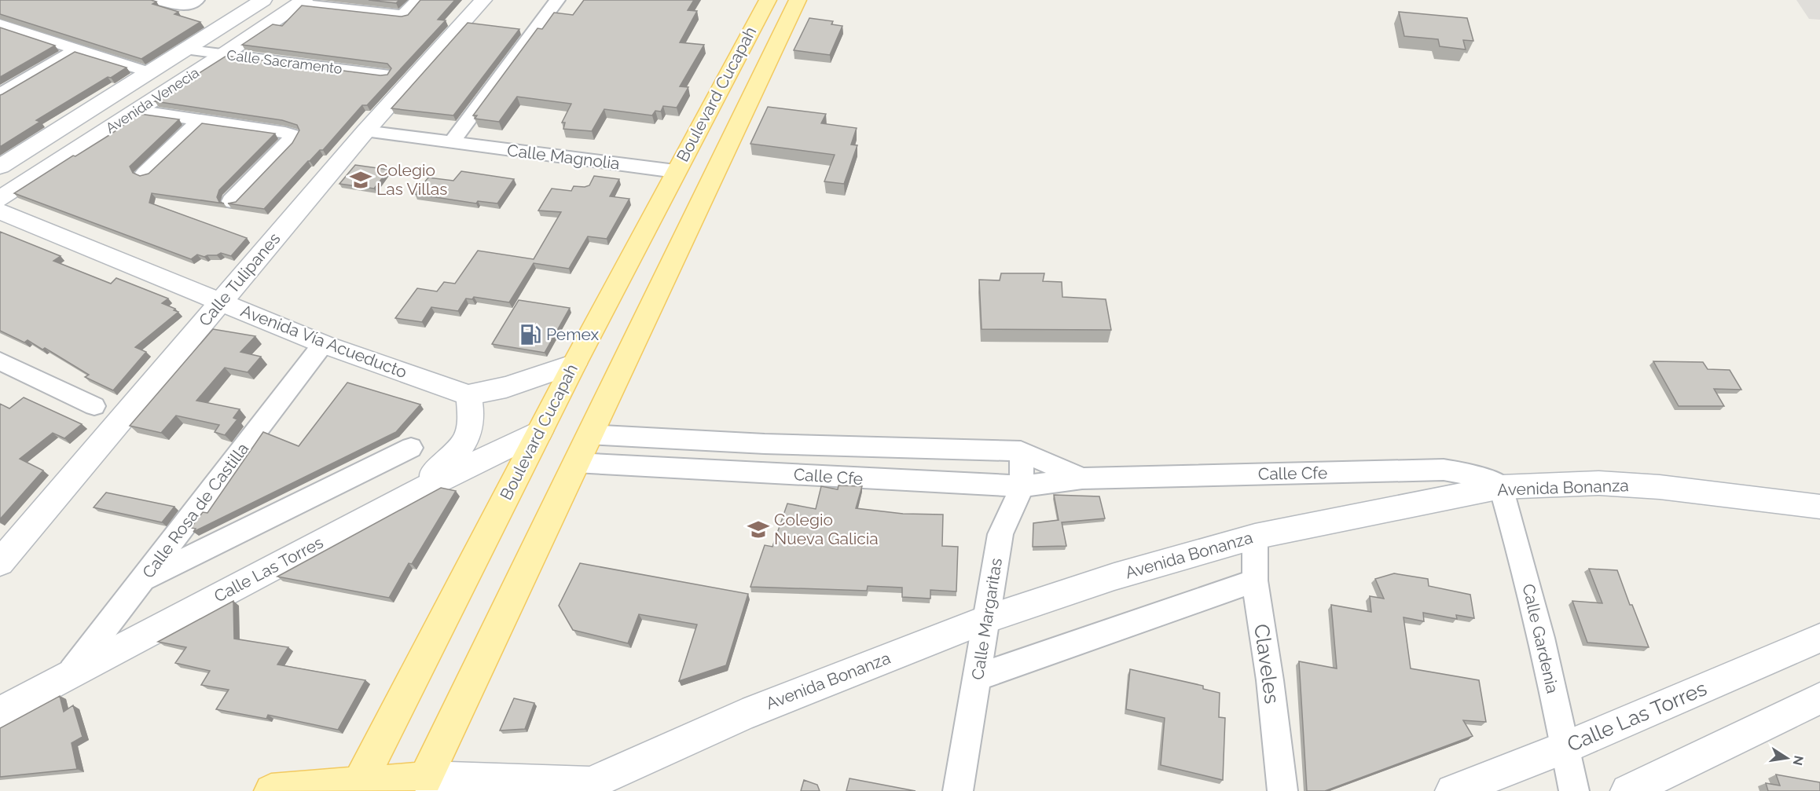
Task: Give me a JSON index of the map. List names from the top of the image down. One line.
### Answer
{"streets":{"main road":["Boulevard Cucapah"],"street":["Calle Sacramento","Avenida Venecia","Calle Magnolia","Calle Tulipanes","Avenida Vía Acueducto","Calle Cfe","Avenida Bonanza","Calle Rosa de Castilla","Calle Las Torres","Calle Margaritas","Calle Gardenia","Claveles"]},"crossings":[["Calle Sacramento","Avenida Venecia"],["Boulevard Cucapah","Calle Magnolia"],["Boulevard Cucapah","Calle Cfe"],["Boulevard Cucapah","Avenida Bonanza"],["Boulevard Cucapah","Calle Las Torres"],["Calle Magnolia","Calle Tulipanes"],["Calle Tulipanes","Avenida Vía Acueducto"],["Avenida Vía Acueducto","Calle Rosa de Castilla"],["Calle Cfe","Avenida Bonanza"],["Calle Cfe","Calle Margaritas"],["Calle Cfe","Calle Gardenia"],["Avenida Bonanza","Calle Margaritas"],["Avenida Bonanza","Calle Gardenia"],["Avenida Bonanza","Claveles"],["Calle Rosa de Castilla","Calle Las Torres"],["Calle Las Torres","Calle Gardenia"]],"places":{"school or university":["Colegio Las Villas","Colegio Nueva Galicia"],"fuel station":["Pemex"]},"north":"right"}
